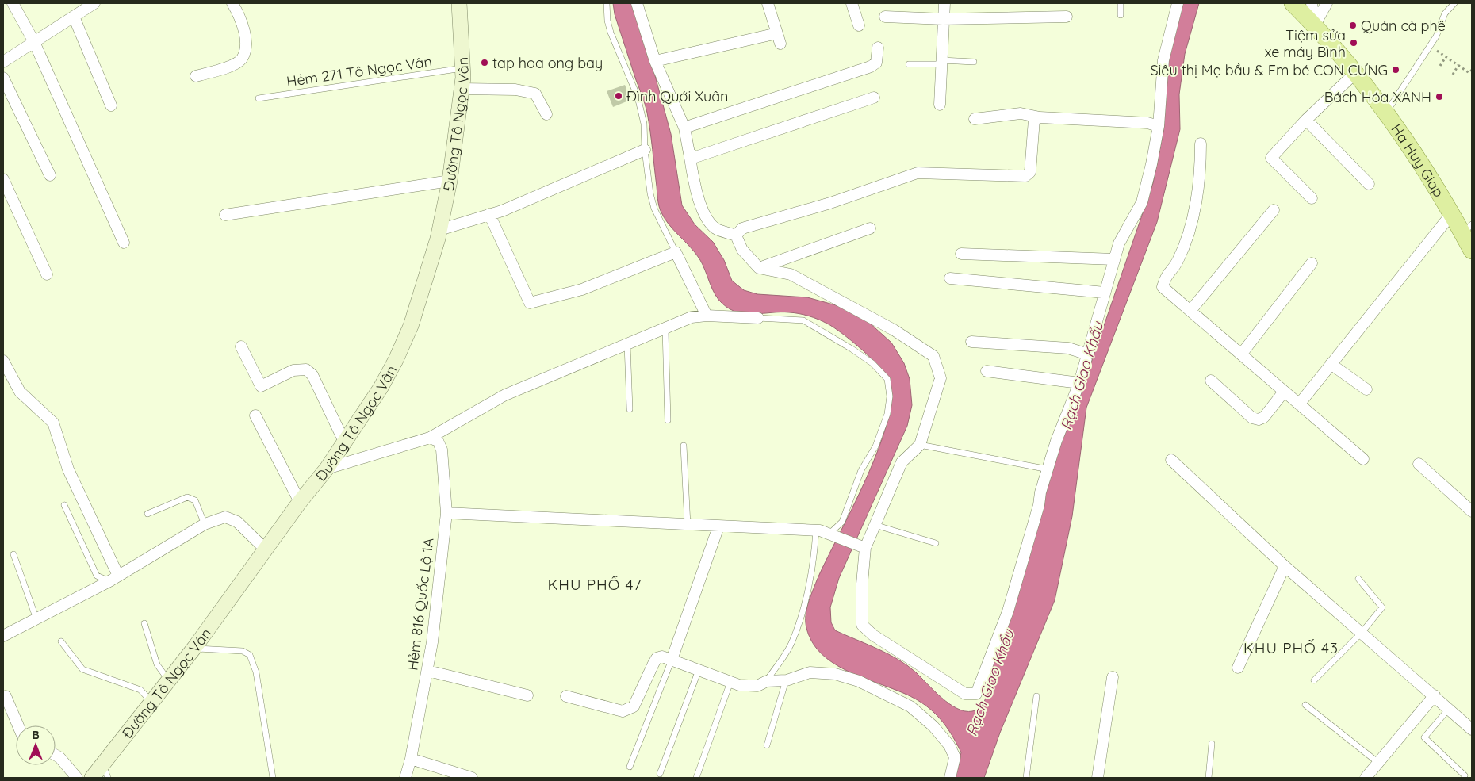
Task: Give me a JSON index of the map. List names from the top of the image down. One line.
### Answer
{"streets":{"main road":["Ha Huy Giap"],"street":["Đường Tô Ngọc Vân","Hẻm 816 Quốc Lộ 1A"],"lane":["Hẻm 271 Tô Ngọc Vân"]},"crossings":[["Hẻm 271 Tô Ngọc Vân","Đường Tô Ngọc Vân"]],"districts":["KHU PHỐ 47","KHU PHỐ 43"],"water":["Rạch Giao Khẩu"],"places":["Quán cà phê","Tiệm sửa xe máy Bình","tap hoa ong bay","Siêu thị Mẹ bầu & Em bé CON CƯNG","Đình Quới Xuân","Bách Hóa XANH"],"north":"top"}
